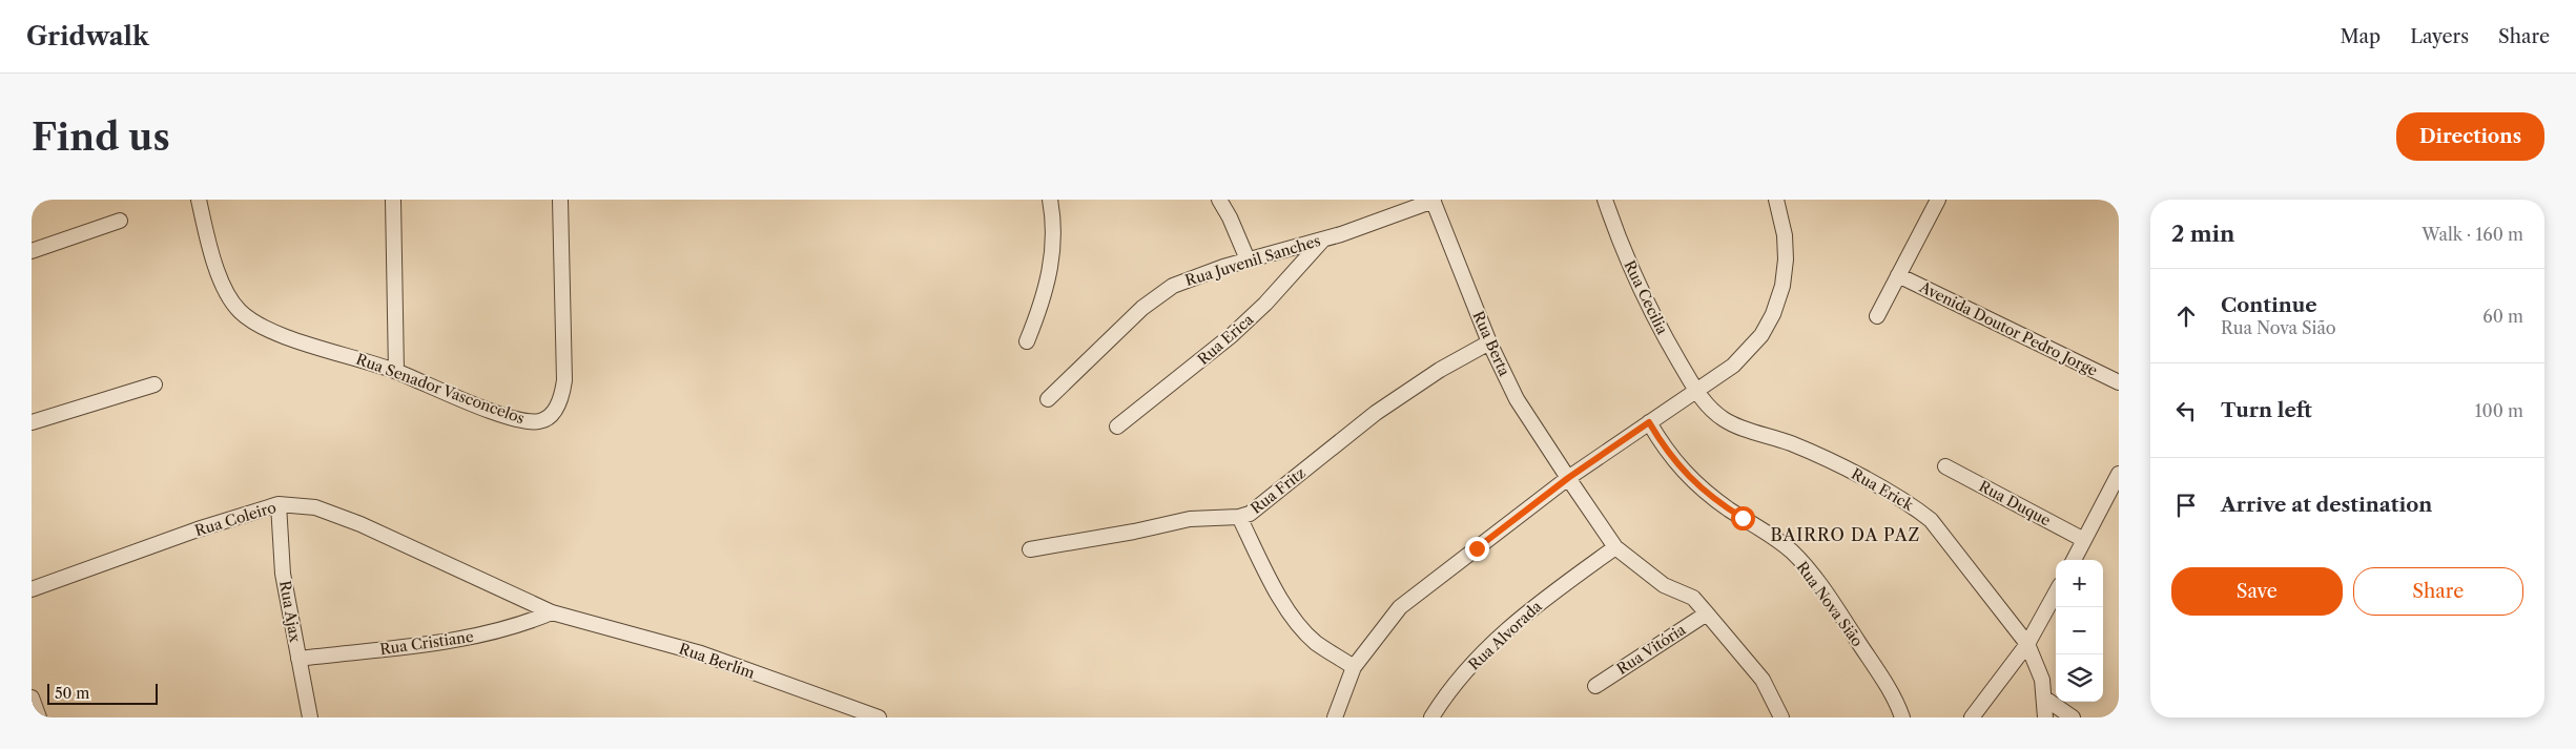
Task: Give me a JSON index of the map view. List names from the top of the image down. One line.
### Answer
{"streets":{"street":["Rua Juvenil Sanches","Rua Cecilia","Avenida Doutor Pedro Jorge","Rua Erica","Rua Berta","Rua Senador Vasconcelos","Rua Erick","Rua Fritz","Rua Duque","Rua Coleiro","Rua Nova Sião","Rua Ajax","Rua Alvorada","Rua Cristiane","Rua Vitória","Rua Berlím"]},"crossings":[["Rua Juvenil Sanches","Rua Erica"],["Rua Juvenil Sanches","Rua Berta"],["Rua Cecilia","Rua Erick"],["Rua Berta","Rua Fritz"],["Rua Berta","Rua Alvorada"],["Rua Berta","Rua Vitória"],["Rua Coleiro","Rua Ajax"],["Rua Coleiro","Rua Cristiane"],["Rua Coleiro","Rua Berlím"],["Rua Ajax","Rua Cristiane"],["Rua Cristiane","Rua Berlím"]],"districts":["BAIRRO DA PAZ"],"scale_bar":"50 m","page":{"header":"Gridwalk","nav":["Map","Layers","Share"],"buttons":["Directions",["Save","Share"]],"title":"Find us","heading":["2 min","Walk · 160 m"],"list":[["Continue","Rua Nova Sião","60 m"],["Turn left","100 m"],"Arrive at destination"],"map_buttons":["+","−"],"scale":"50 m"}}
